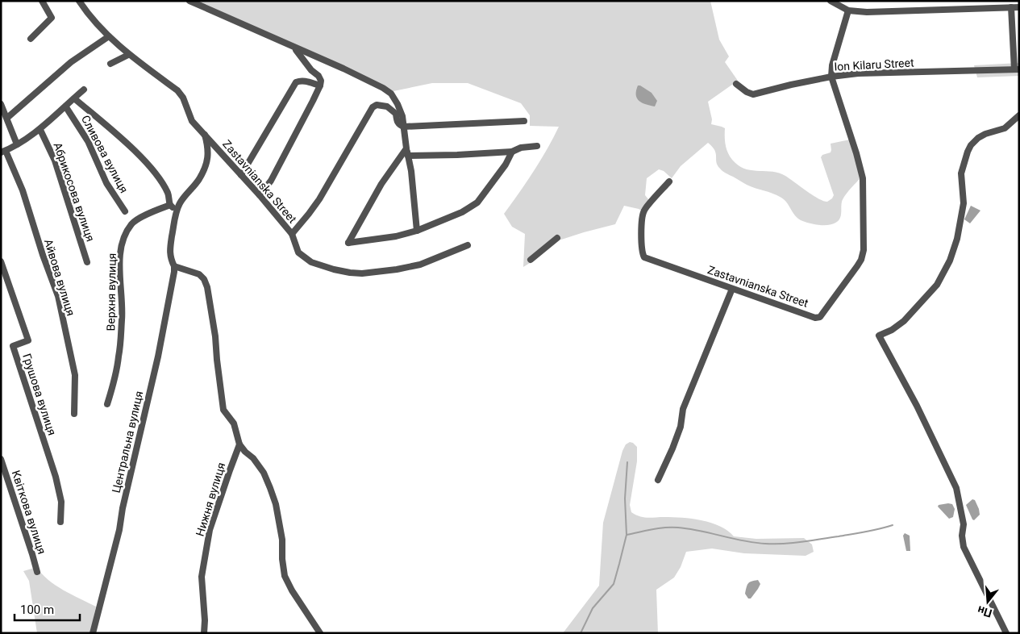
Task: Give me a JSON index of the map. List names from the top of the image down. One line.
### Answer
{"streets":{"street":["Ion Kilaru Street","Сливова вулиця","Zastavnianska Street","Абрикосова вулиця","Айвова вулиця","Верхня вулиця","Грушова вулиця","Центральна вулиця","Нижня вулиця","Квіткова вулиця"]},"crossings":[["Ion Kilaru Street","Zastavnianska Street"]],"scale_bar":"100 m","north":"bottom"}
